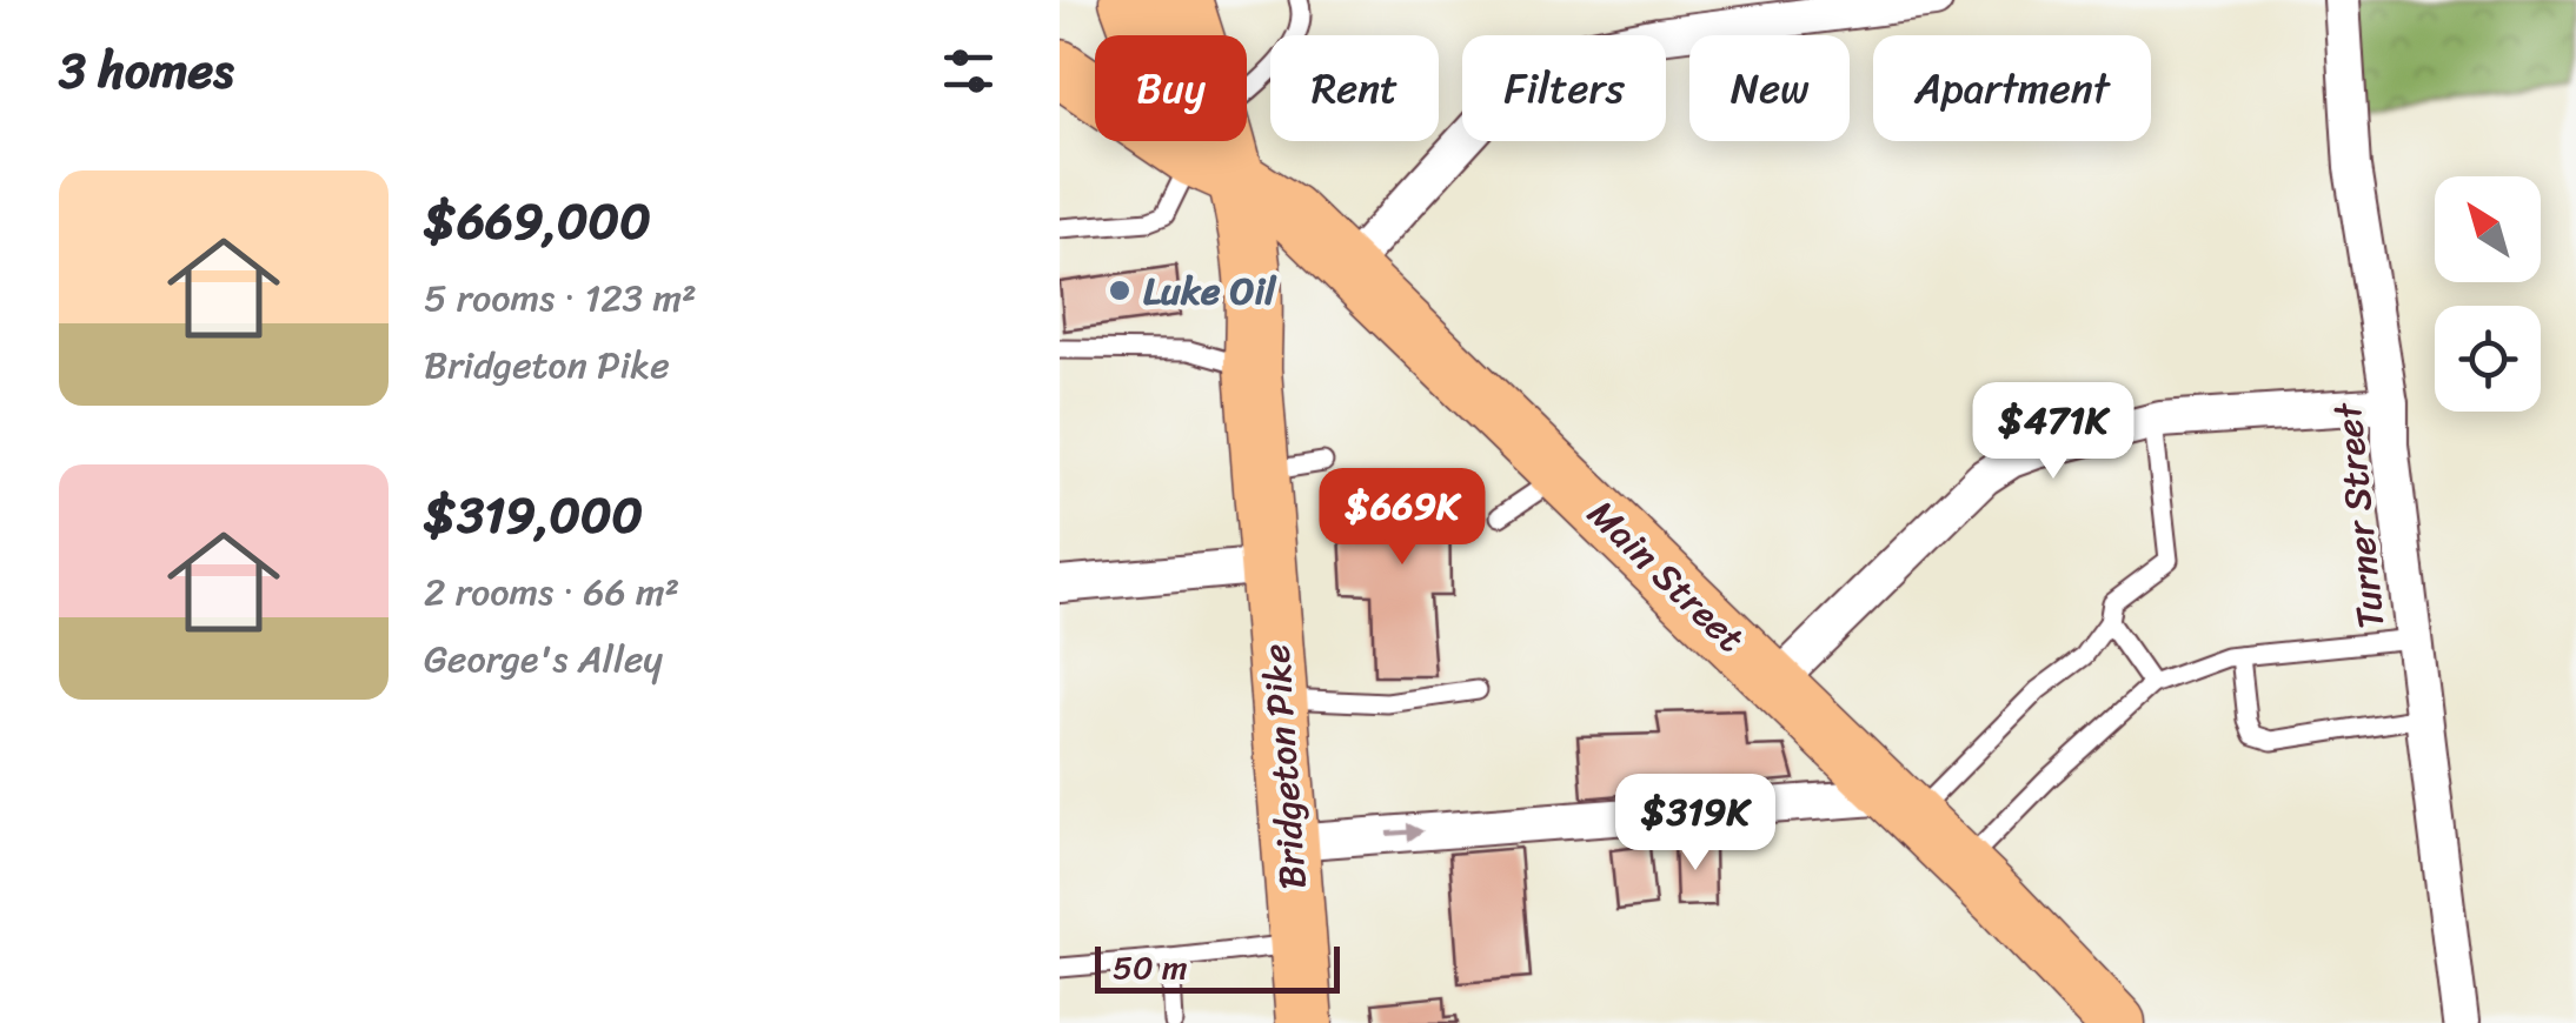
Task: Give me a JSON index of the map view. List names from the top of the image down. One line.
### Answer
{"streets":{"main road":["Main Street","Bridgeton Pike"],"street":["Turner Street"]},"crossings":[["Main Street","Bridgeton Pike"]],"places":["Luke Oil"],"scale_bar":"50 m","north":"top left","page":{"heading":"3 homes","chip":["Buy","Rent","Filters","New","Apartment"],"list":[{"name":"$669,000","note":"5 rooms · 123 m² · Bridgeton Pike"},{"name":"$319,000","note":"2 rooms · 66 m² · George's Alley"}],"price":["$471K","$669K","$319K"],"scale":"50 m"}}
